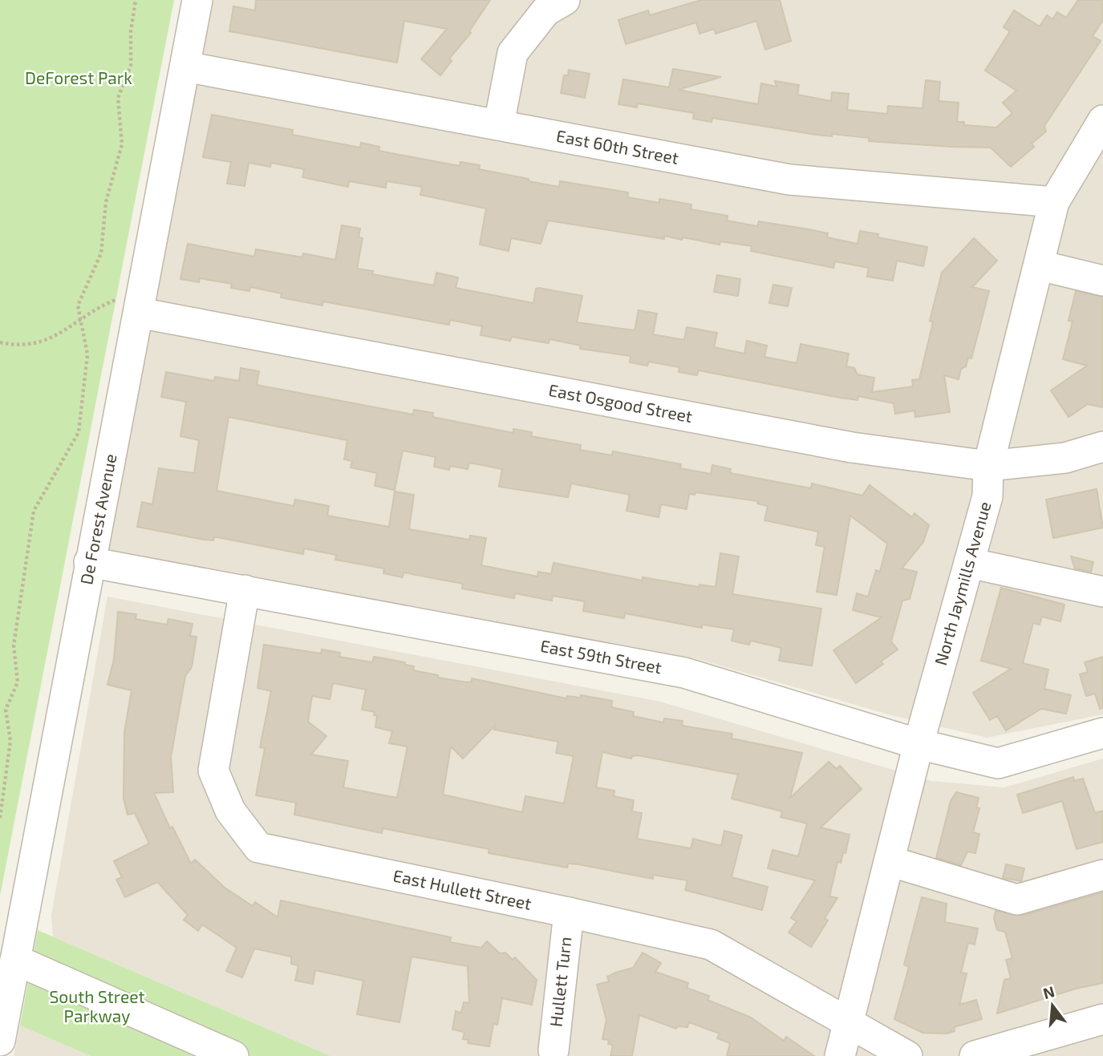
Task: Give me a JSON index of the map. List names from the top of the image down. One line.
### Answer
{"streets":{"street":["East 60th Street","East Osgood Street","De Forest Avenue","North Jaymills Avenue","East 59th Street","East Hullett Street","Hullett Turn"]},"crossings":[["East 60th Street","De Forest Avenue"],["East 60th Street","North Jaymills Avenue"],["East Osgood Street","De Forest Avenue"],["East Osgood Street","North Jaymills Avenue"],["De Forest Avenue","East 59th Street"],["North Jaymills Avenue","East 59th Street"],["North Jaymills Avenue","East Hullett Street"],["East 59th Street","East Hullett Street"],["East Hullett Street","Hullett Turn"]],"parks":["DeForest Park","South Street Parkway"],"north":"top"}
